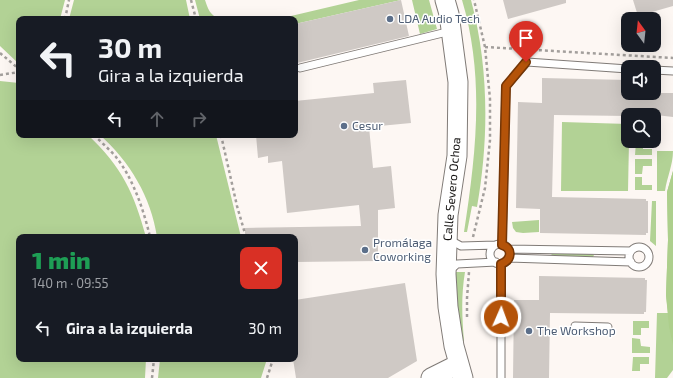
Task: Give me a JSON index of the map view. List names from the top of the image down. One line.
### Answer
{"streets":{"street":["Calle Severo Ochoa"]},"places":["LDA Audio Tech","Cesur","Promálaga Coworking","The Workshop"],"north":"top","page":{"turn":["30 m","Gira a la izquierda"],"heading":["1 min","140 m · 09:55"],"list":[{"name":"Gira a la izquierda","value":"30 m"}]}}
